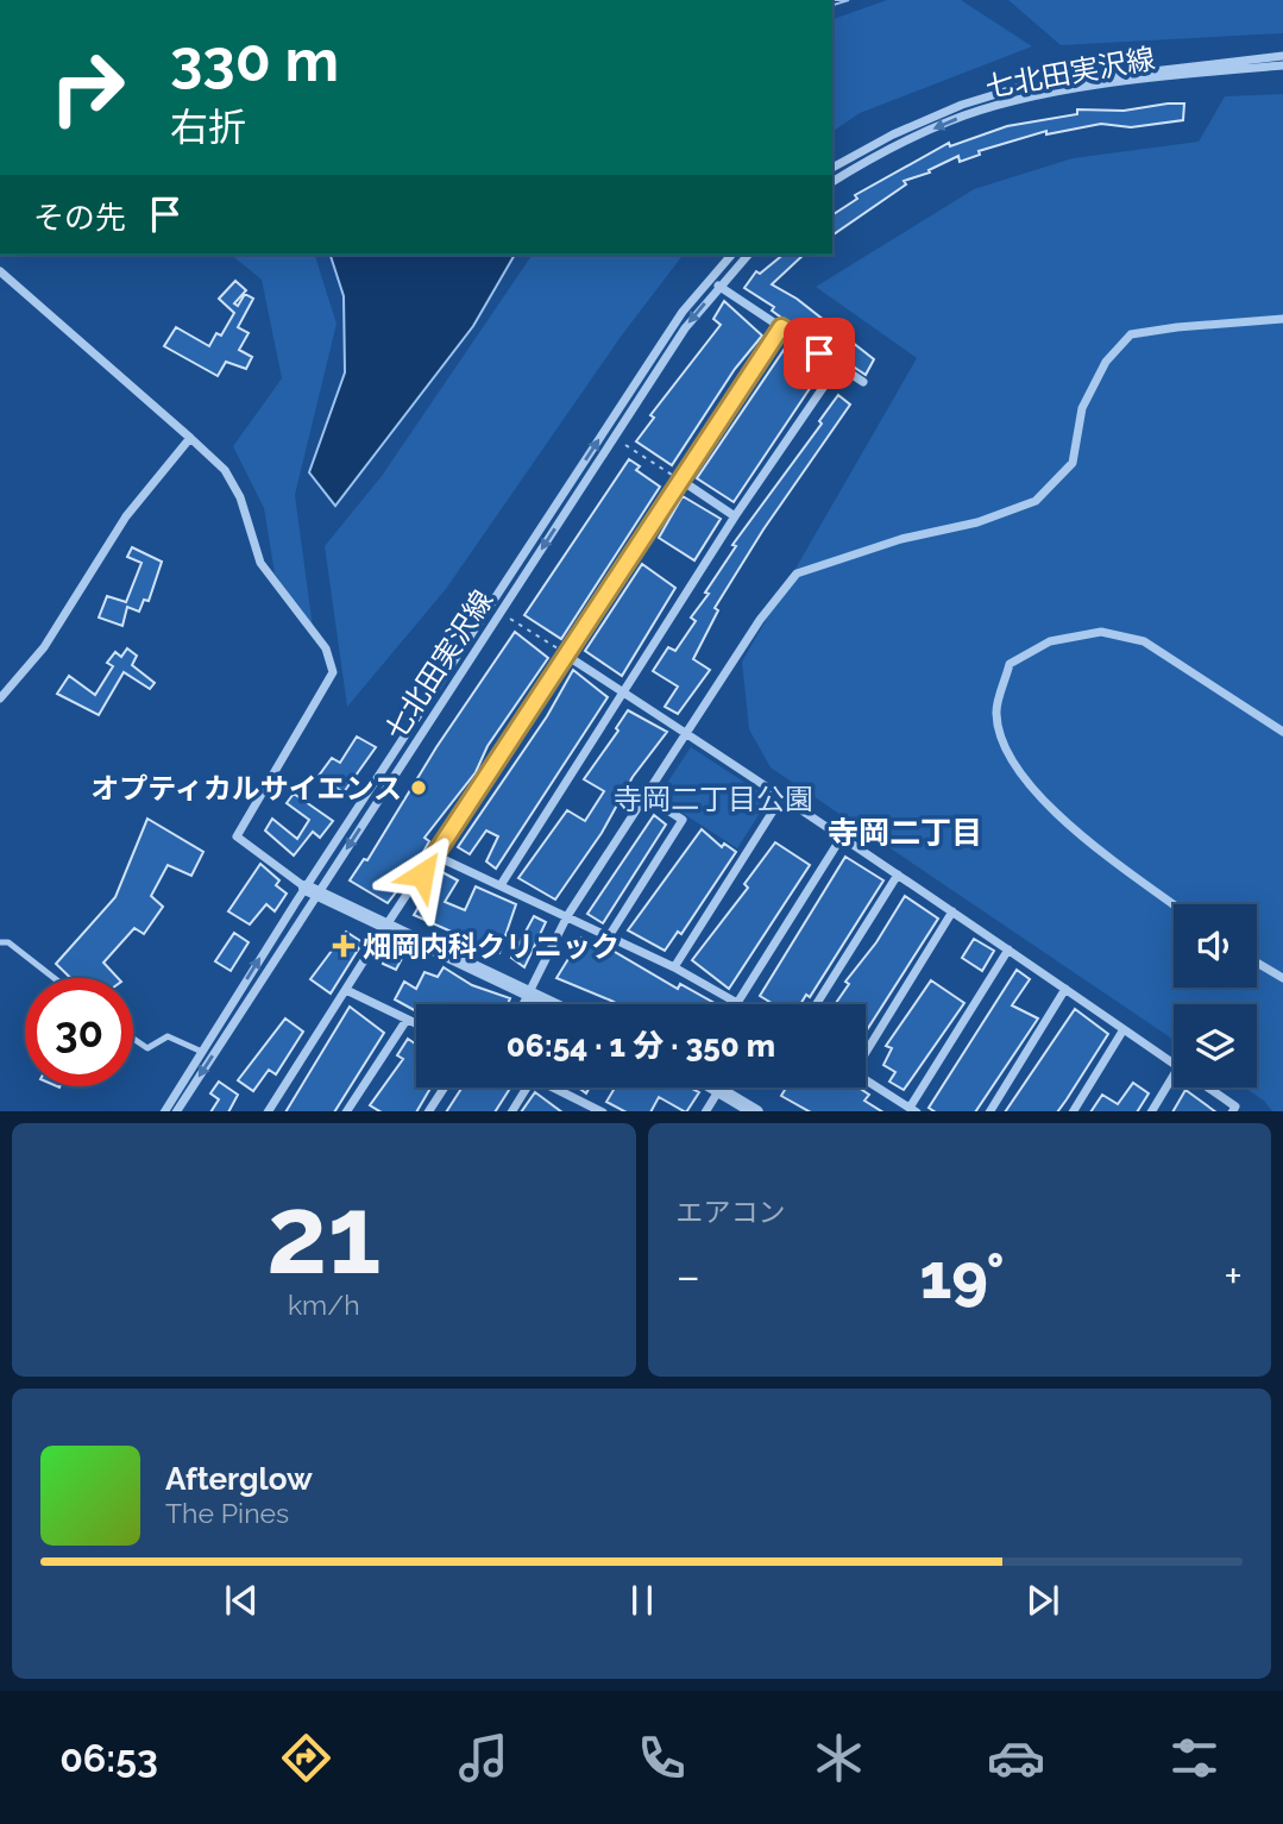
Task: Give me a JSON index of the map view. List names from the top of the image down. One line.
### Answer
{"streets":{"street":["七北田実沢線"]},"districts":["寺岡二丁目"],"parks":["寺岡二丁目公園"],"places":{"other":["オプティカルサイエンス"],"health":["畑岡内科クリニック"]},"page":{"turn":["330 m","右折"],"then":"その先","limit":"30","trip":"06:54 · 1 分 · 350 m","tile":[["21","km/h"],"エアコン"],"heat":["−","19°","+"],"song":["Afterglow","The Pines"],"tabs":"06:53"}}
